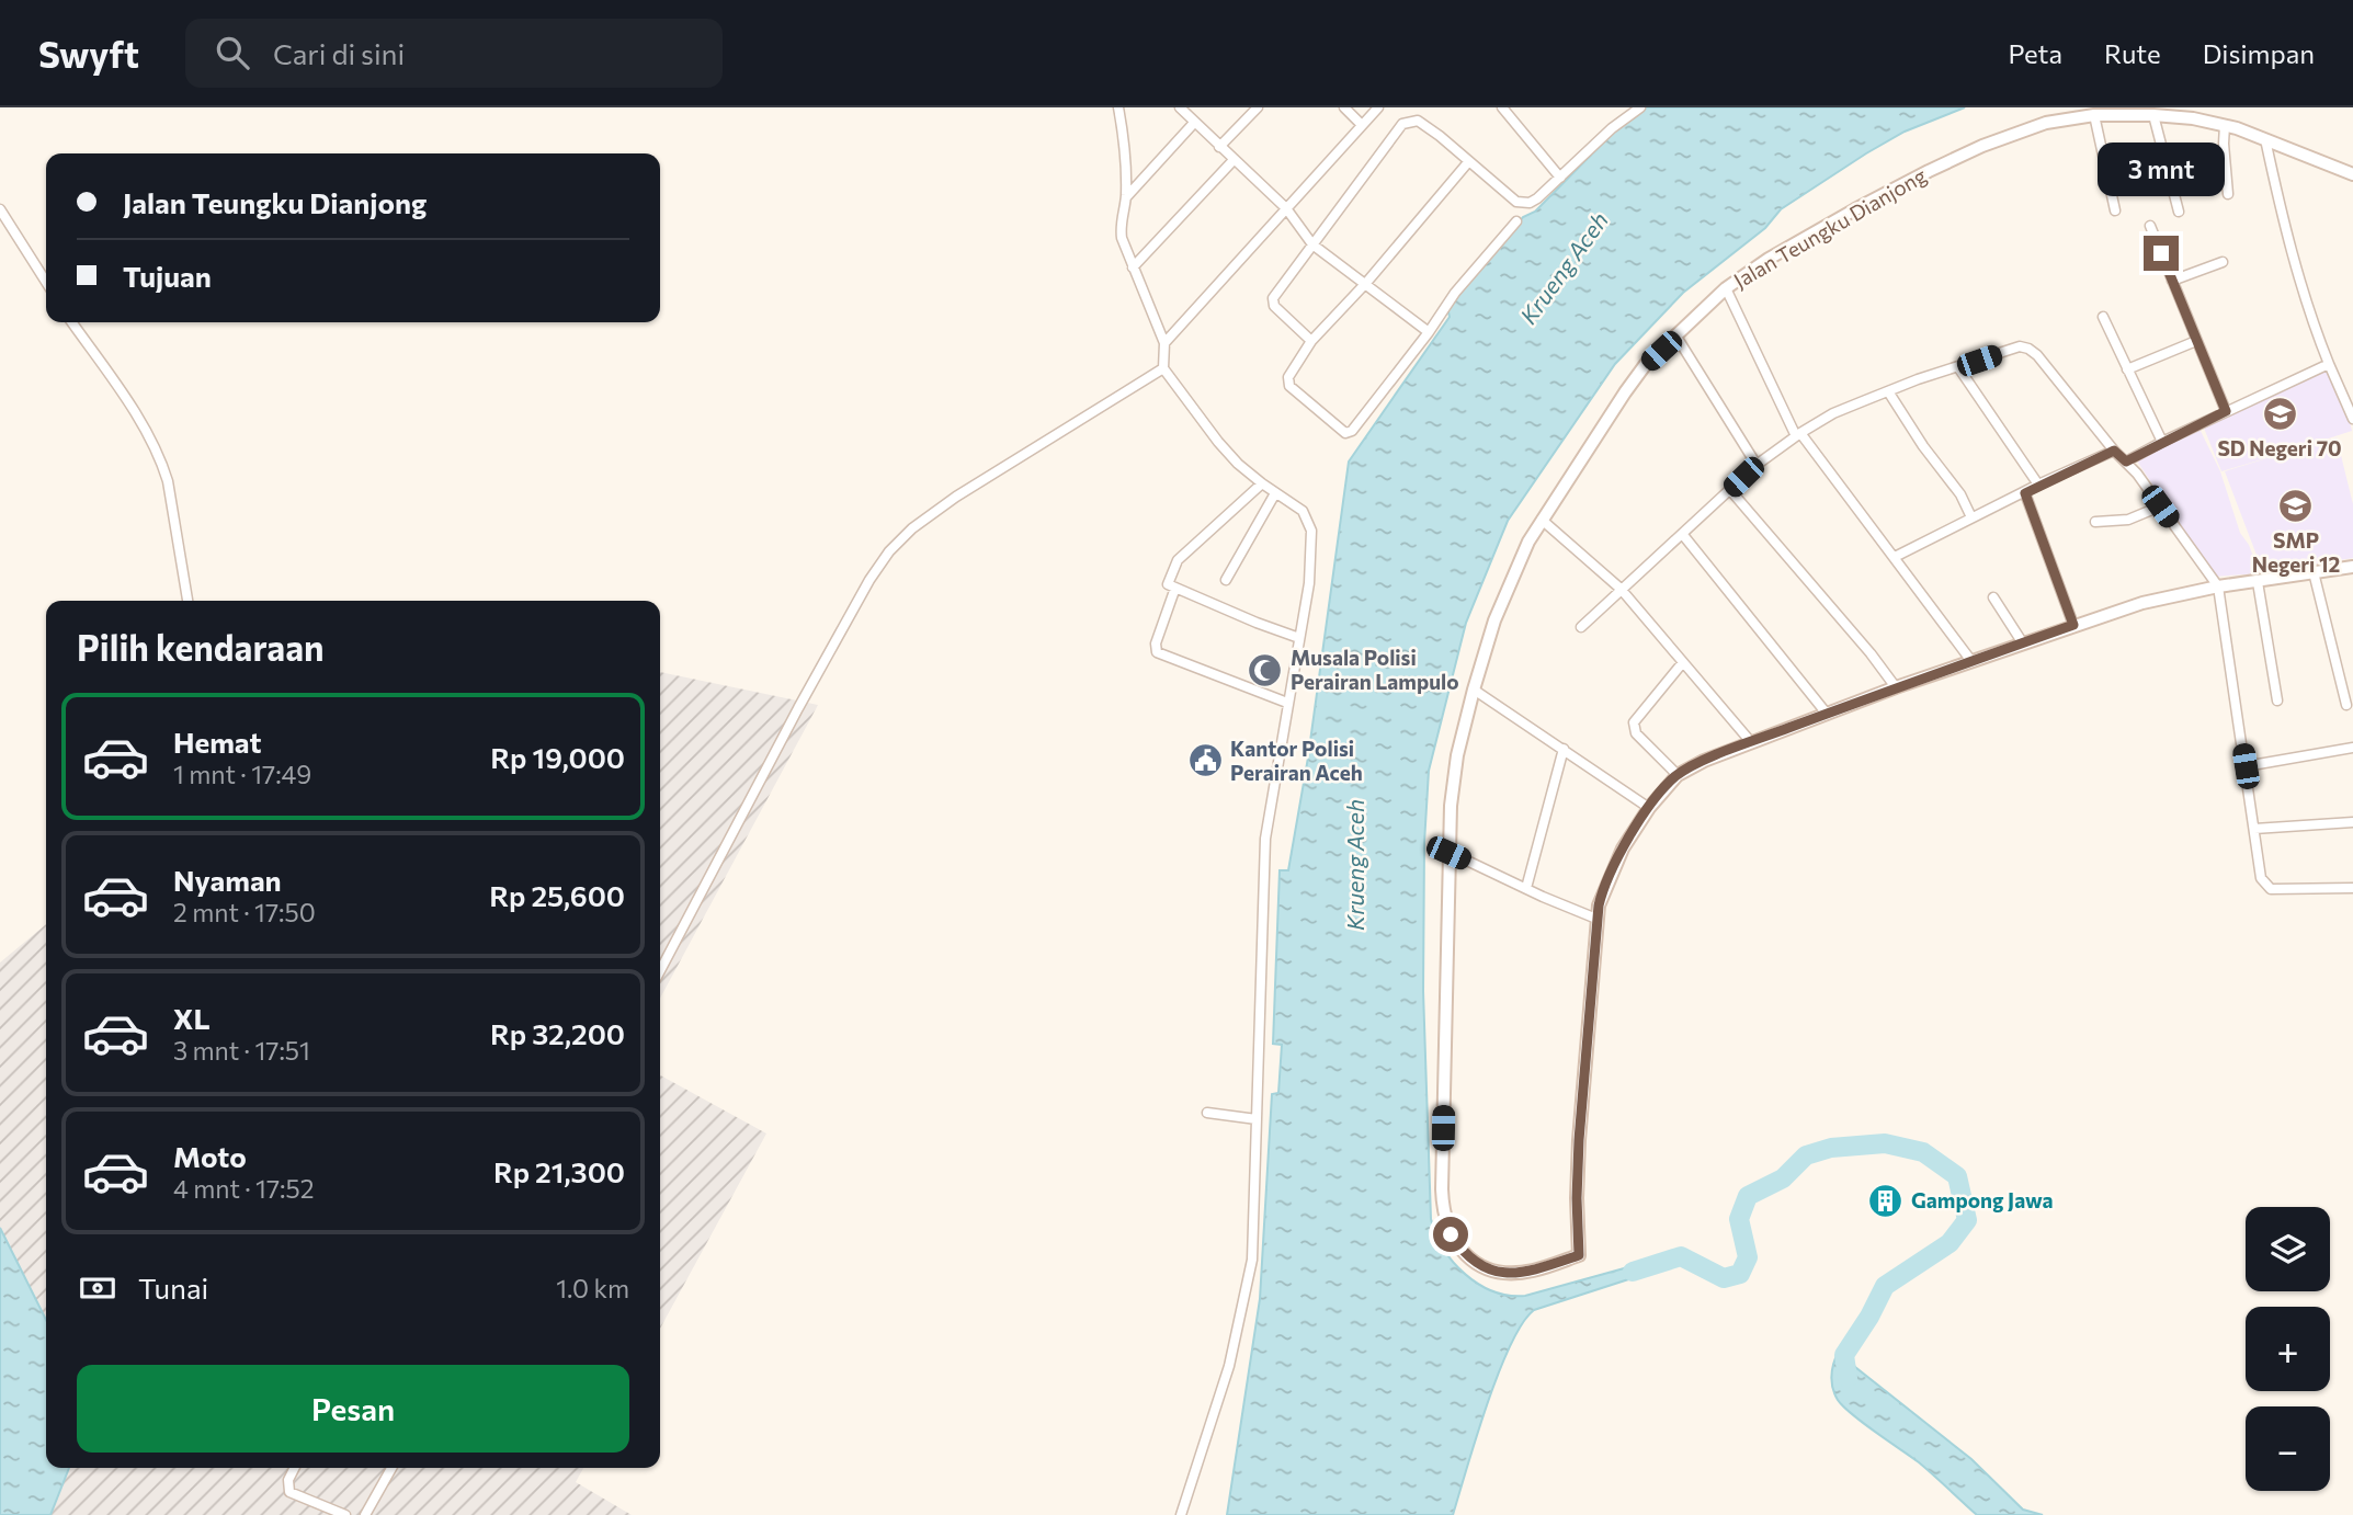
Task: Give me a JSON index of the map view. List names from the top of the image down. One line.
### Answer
{"streets":{"street":["Jalan Teungku Dianjong"]},"water":["Krueng Aceh"],"places":{"school or university":["SD Negeri 70","SMP Negeri 12"],"mosque":["Musala Polisi Perairan Lampulo"],"public building":["Kantor Polisi Perairan Aceh"],"building":["Gampong Jawa"]},"page":{"header":"Swyft","search":"Cari di sini","nav":["Peta","Rute","Disimpan"],"bubble":"3 mnt","banner":["Jalan Teungku Dianjong","Tujuan"],"heading":"Pilih kendaraan","list":[{"name":"Hemat","note":"1 mnt · 17:49","value":"Rp 19,000"},{"name":"Nyaman","note":"2 mnt · 17:50","value":"Rp 25,600"},{"name":"XL","note":"3 mnt · 17:51","value":"Rp 32,200"},{"name":"Moto","note":"4 mnt · 17:52","value":"Rp 21,300"}],"map_buttons":["+","−"],"pay":["Tunai","1.0 km"],"buttons":"Pesan"}}
